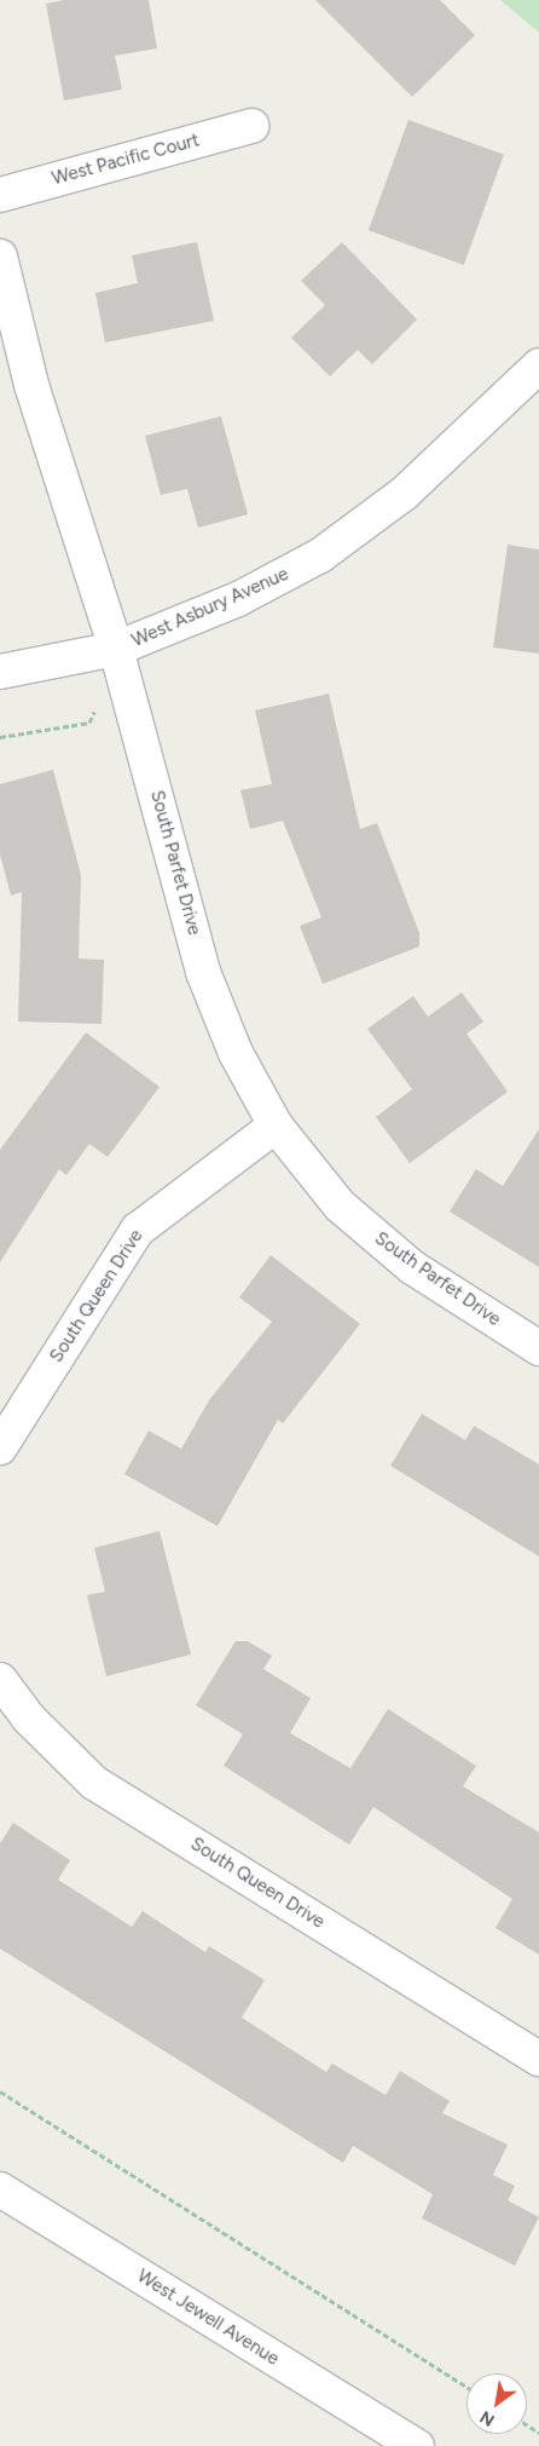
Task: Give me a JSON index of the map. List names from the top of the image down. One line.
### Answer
{"streets":{"street":["West Pacific Court","West Asbury Avenue","South Parfet Drive","South Queen Drive","West Jewell Avenue"]},"crossings":[["West Asbury Avenue","South Parfet Drive"],["South Parfet Drive","South Queen Drive"]],"north":"bottom left"}
